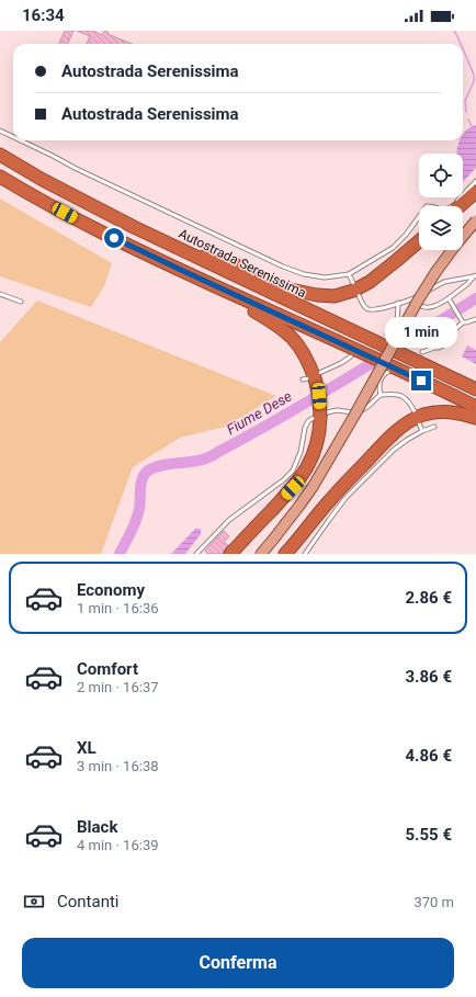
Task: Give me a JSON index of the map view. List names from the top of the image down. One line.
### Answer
{"streets":{"highway":["Autostrada Serenissima"]},"water":["Fiume Dese"],"page":{"status":"16:34","banner":["Autostrada Serenissima","Autostrada Serenissima"],"bubble":"1 min","list":[{"name":"Economy","note":"1 min · 16:36","value":"2.86 €"},{"name":"Comfort","note":"2 min · 16:37","value":"3.86 €"},{"name":"XL","note":"3 min · 16:38","value":"4.86 €"},{"name":"Black","note":"4 min · 16:39","value":"5.55 €"}],"pay":["Contanti","370 m"],"buttons":"Conferma"}}
